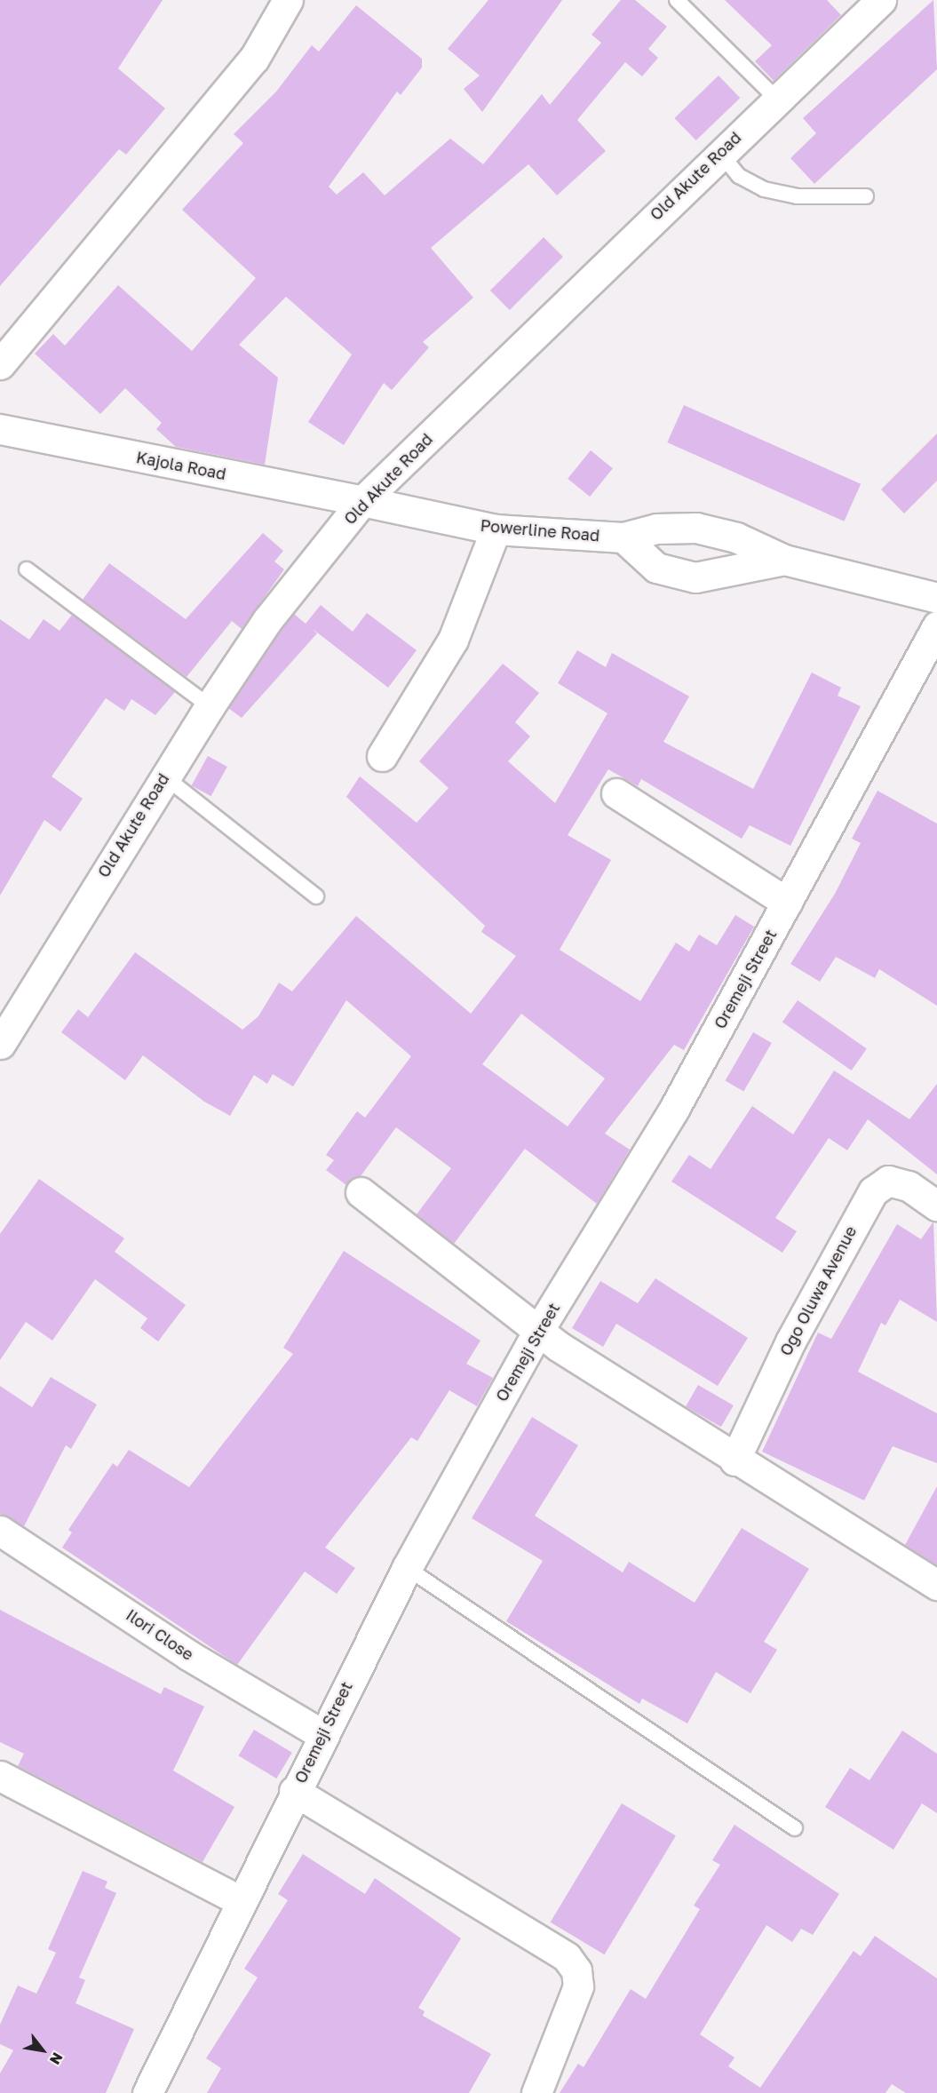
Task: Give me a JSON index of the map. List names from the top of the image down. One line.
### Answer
{"streets":{"street":["Old Akute Road","Kajola Road","Powerline Road","Oremeji Street","Ogo Oluwa Avenue","Ilori Close"]},"crossings":[["Old Akute Road","Kajola Road"],["Old Akute Road","Powerline Road"],["Kajola Road","Powerline Road"],["Oremeji Street","Ilori Close"]],"north":"bottom right"}
